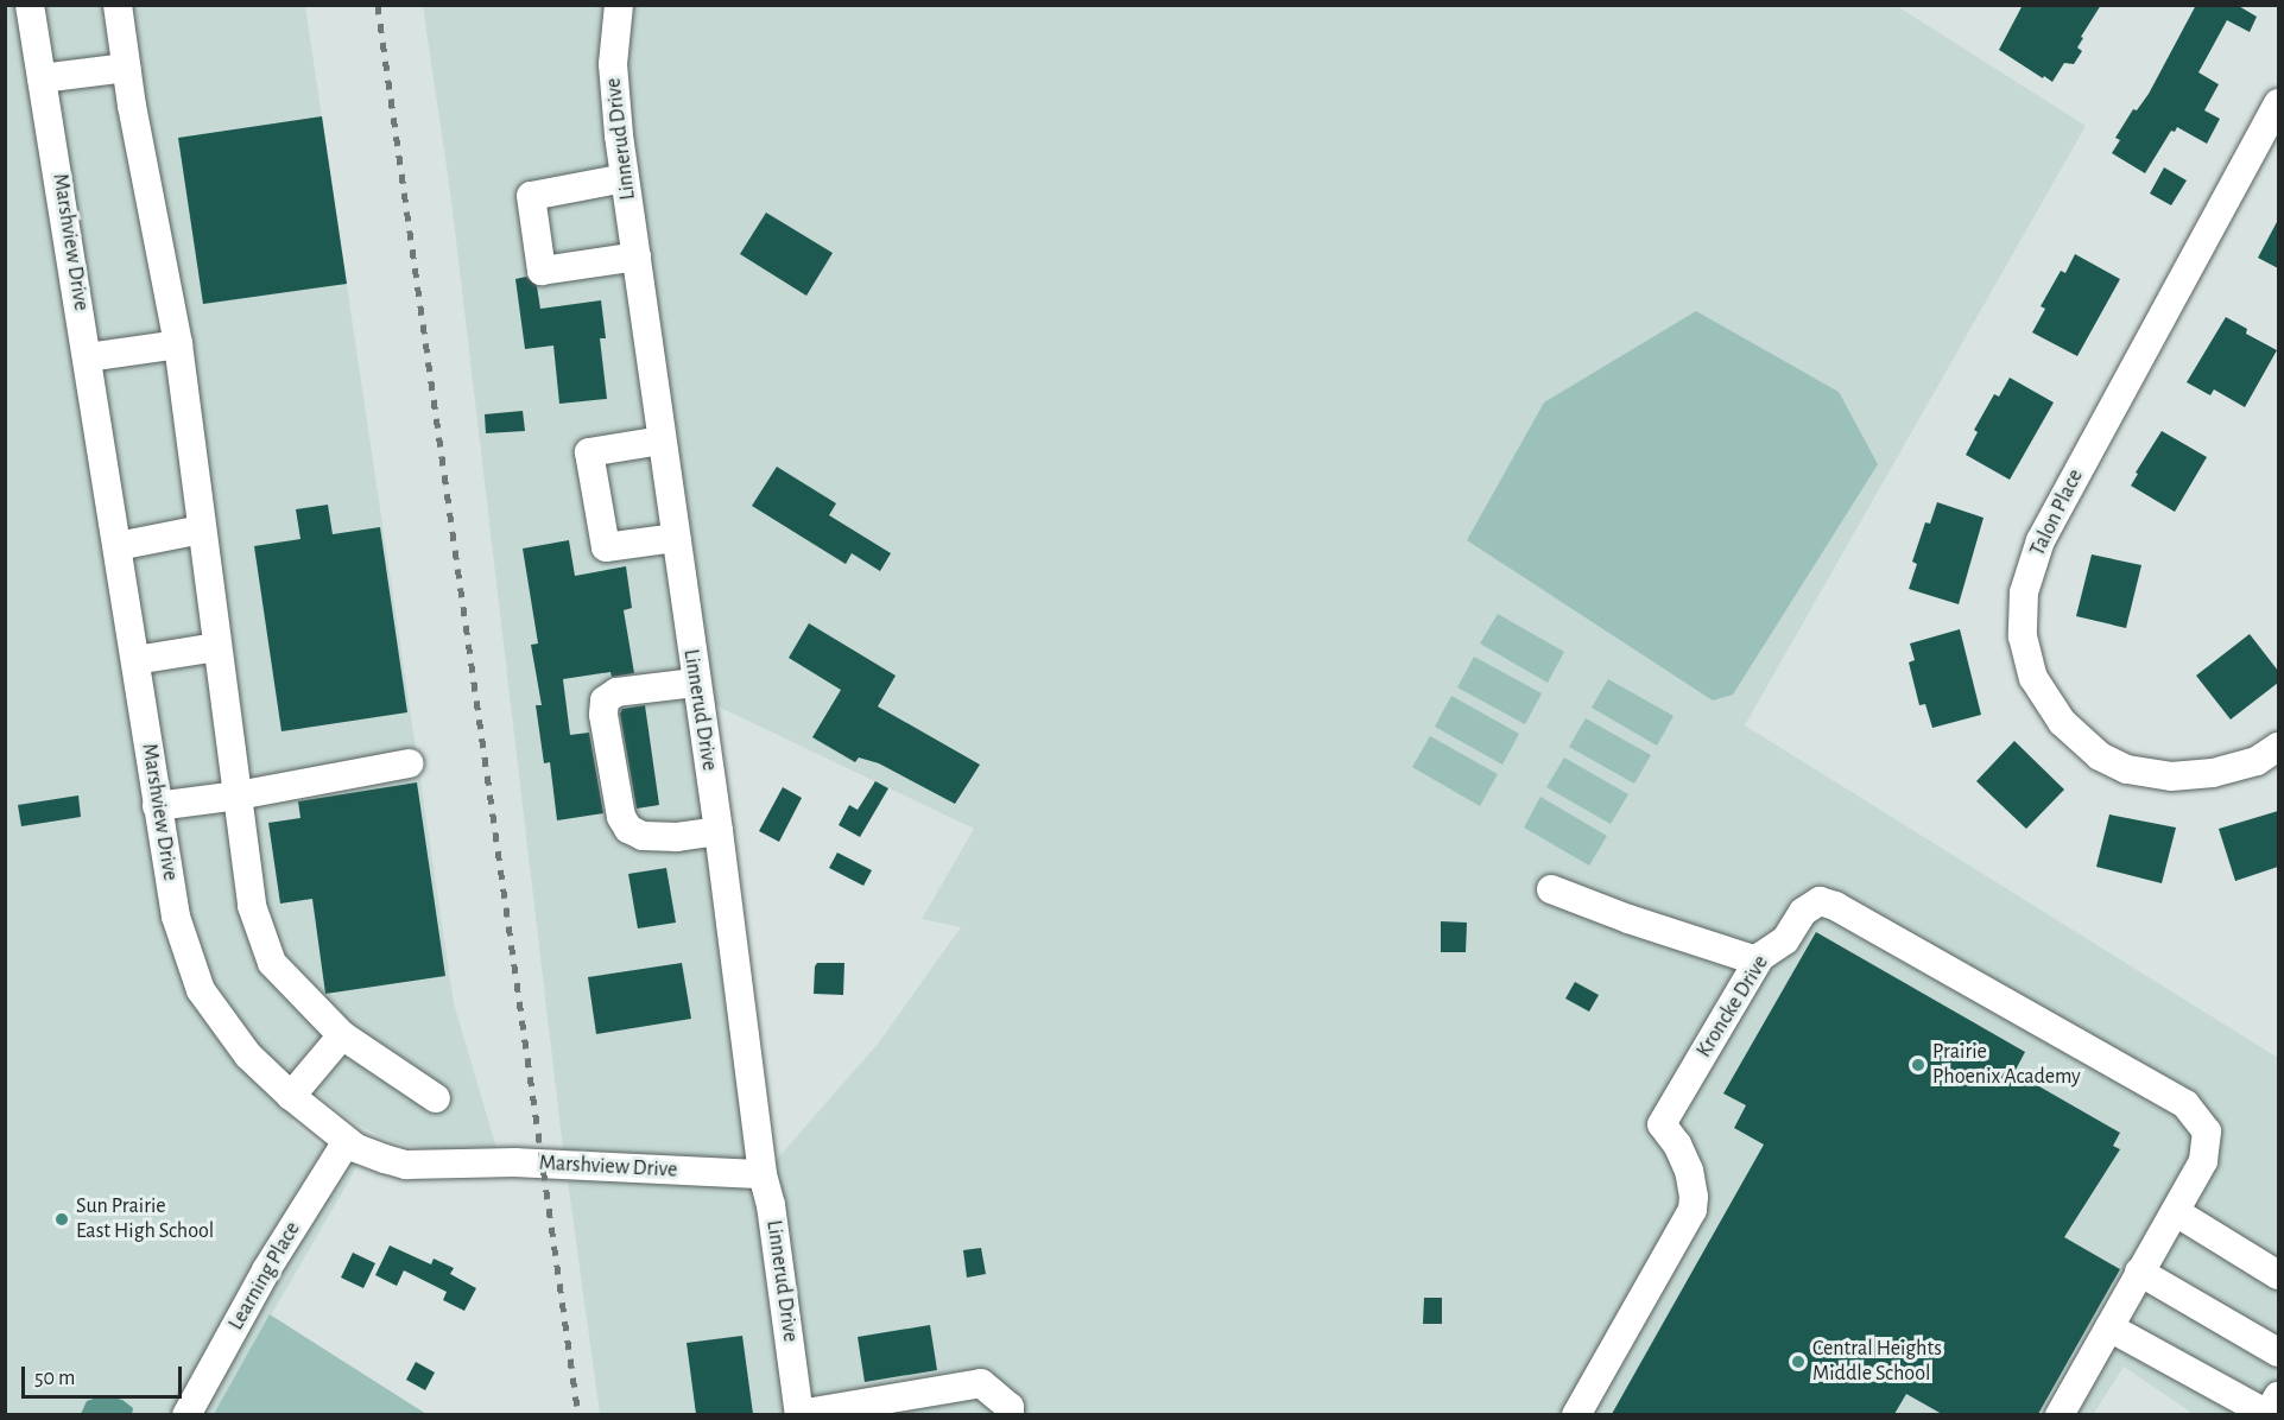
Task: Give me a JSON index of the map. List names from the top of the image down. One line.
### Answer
{"streets":{"street":["Linnerud Drive","Marshview Drive","Talon Place","Kroncke Drive","Learning Place"]},"crossings":[["Linnerud Drive","Marshview Drive"],["Marshview Drive","Learning Place"]],"places":["Prairie Phoenix Academy","Sun Prairie East High School","Central Heights Middle School"],"scale_bar":"50 m"}
